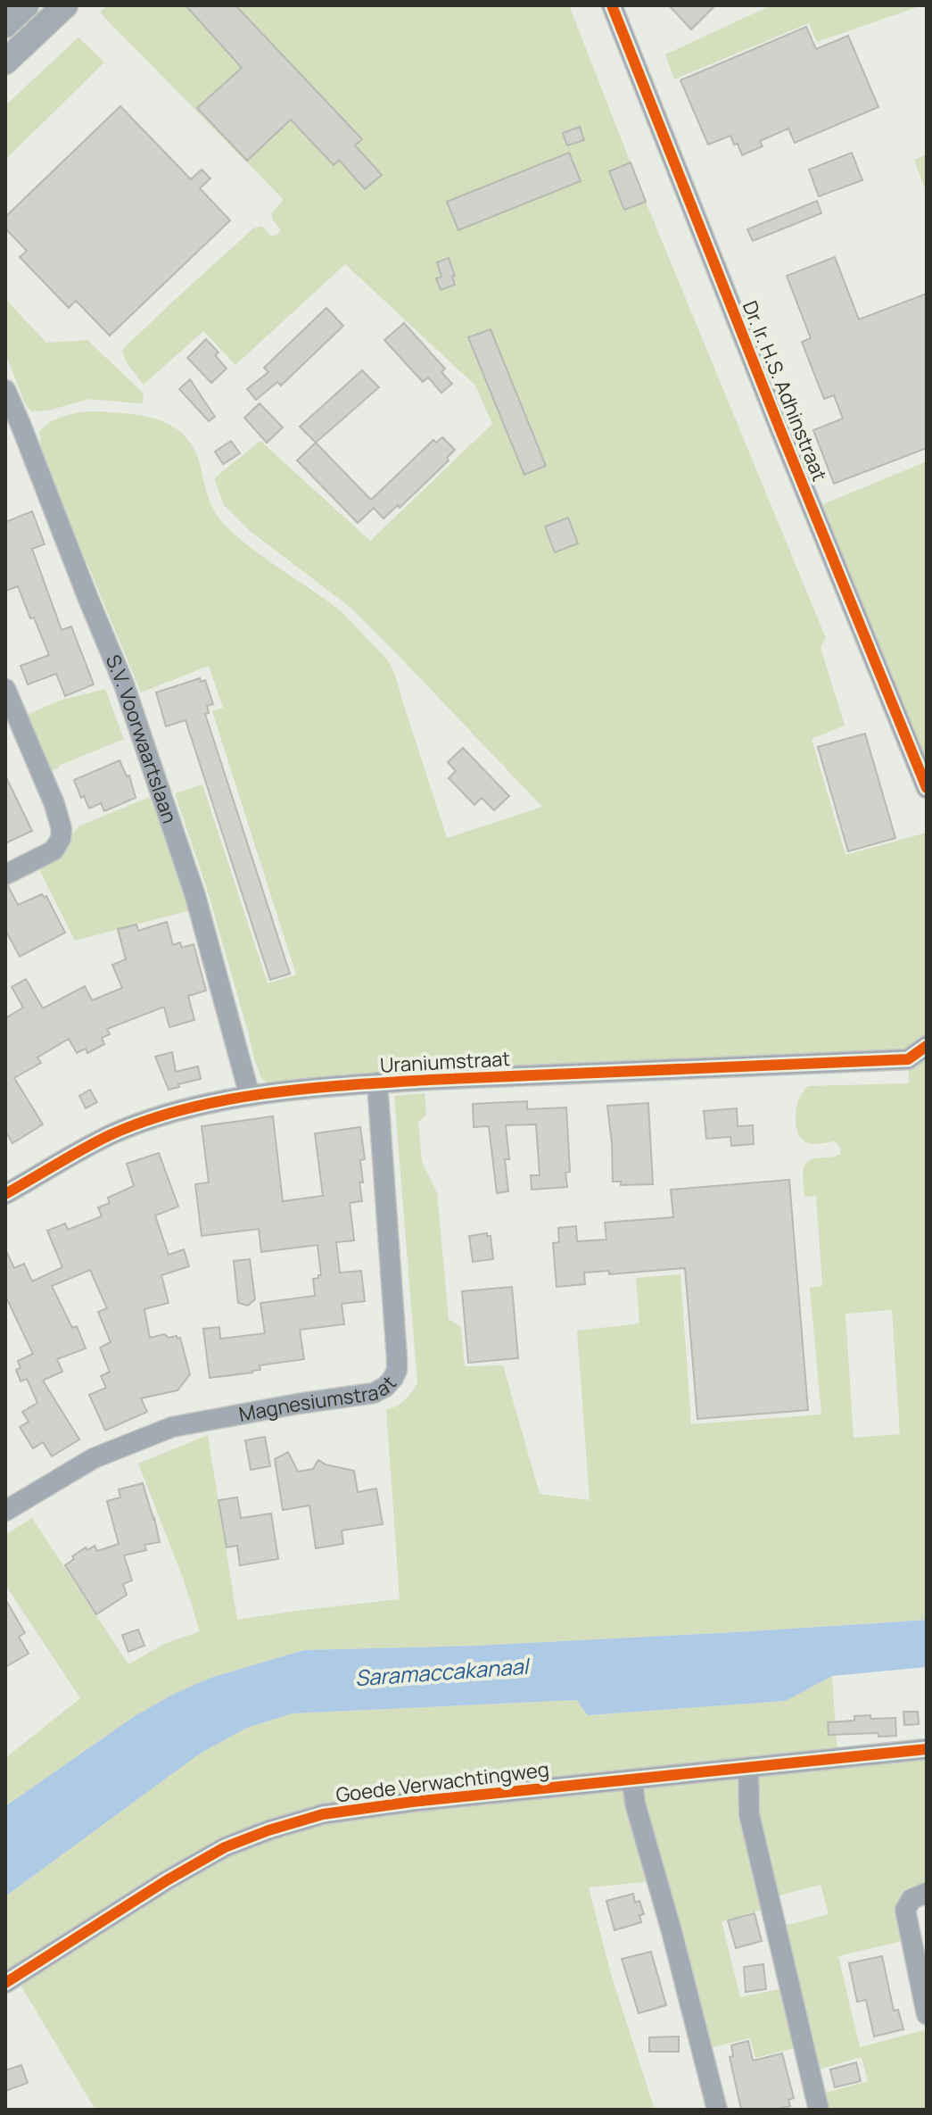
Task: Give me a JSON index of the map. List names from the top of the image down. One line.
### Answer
{"streets":{"street":["Dr. Ir. H.S. Adhinstraat","S.V. Voorwaartslaan","Uraniumstraat","Magnesiumstraat","Goede Verwachtingweg"]},"crossings":[["S.V. Voorwaartslaan","Uraniumstraat"],["Uraniumstraat","Magnesiumstraat"]],"water":["Saramaccakanaal"]}
